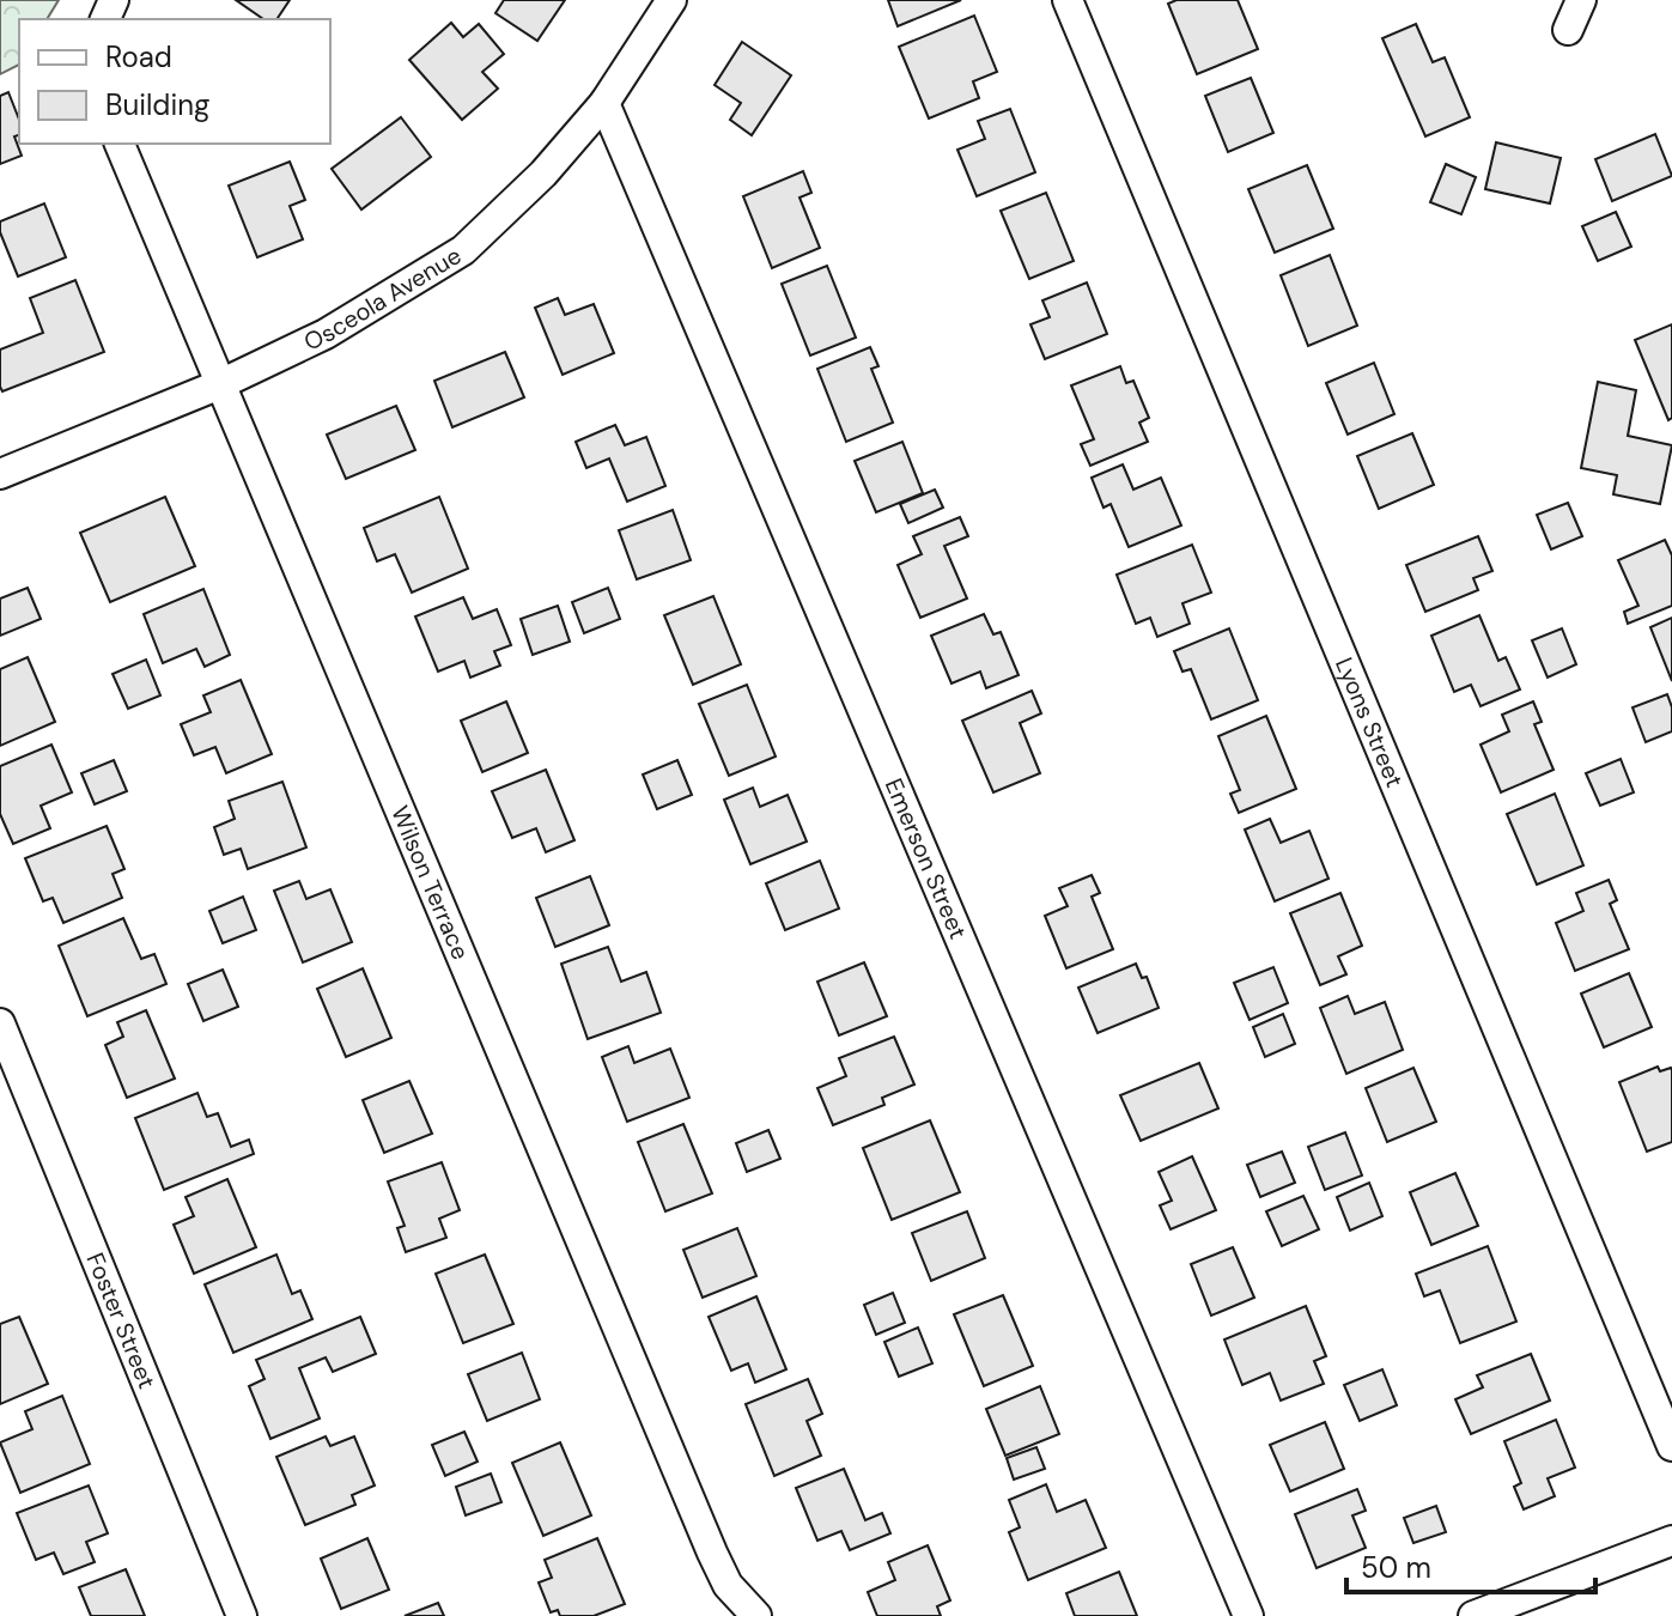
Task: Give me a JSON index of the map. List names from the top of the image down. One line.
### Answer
{"streets":{"street":["Osceola Avenue","Lyons Street","Emerson Street","Wilson Terrace","Foster Street"]},"crossings":[["Osceola Avenue","Emerson Street"],["Osceola Avenue","Wilson Terrace"]],"legend":["Road","Building"],"scale_bar":"50 m"}
